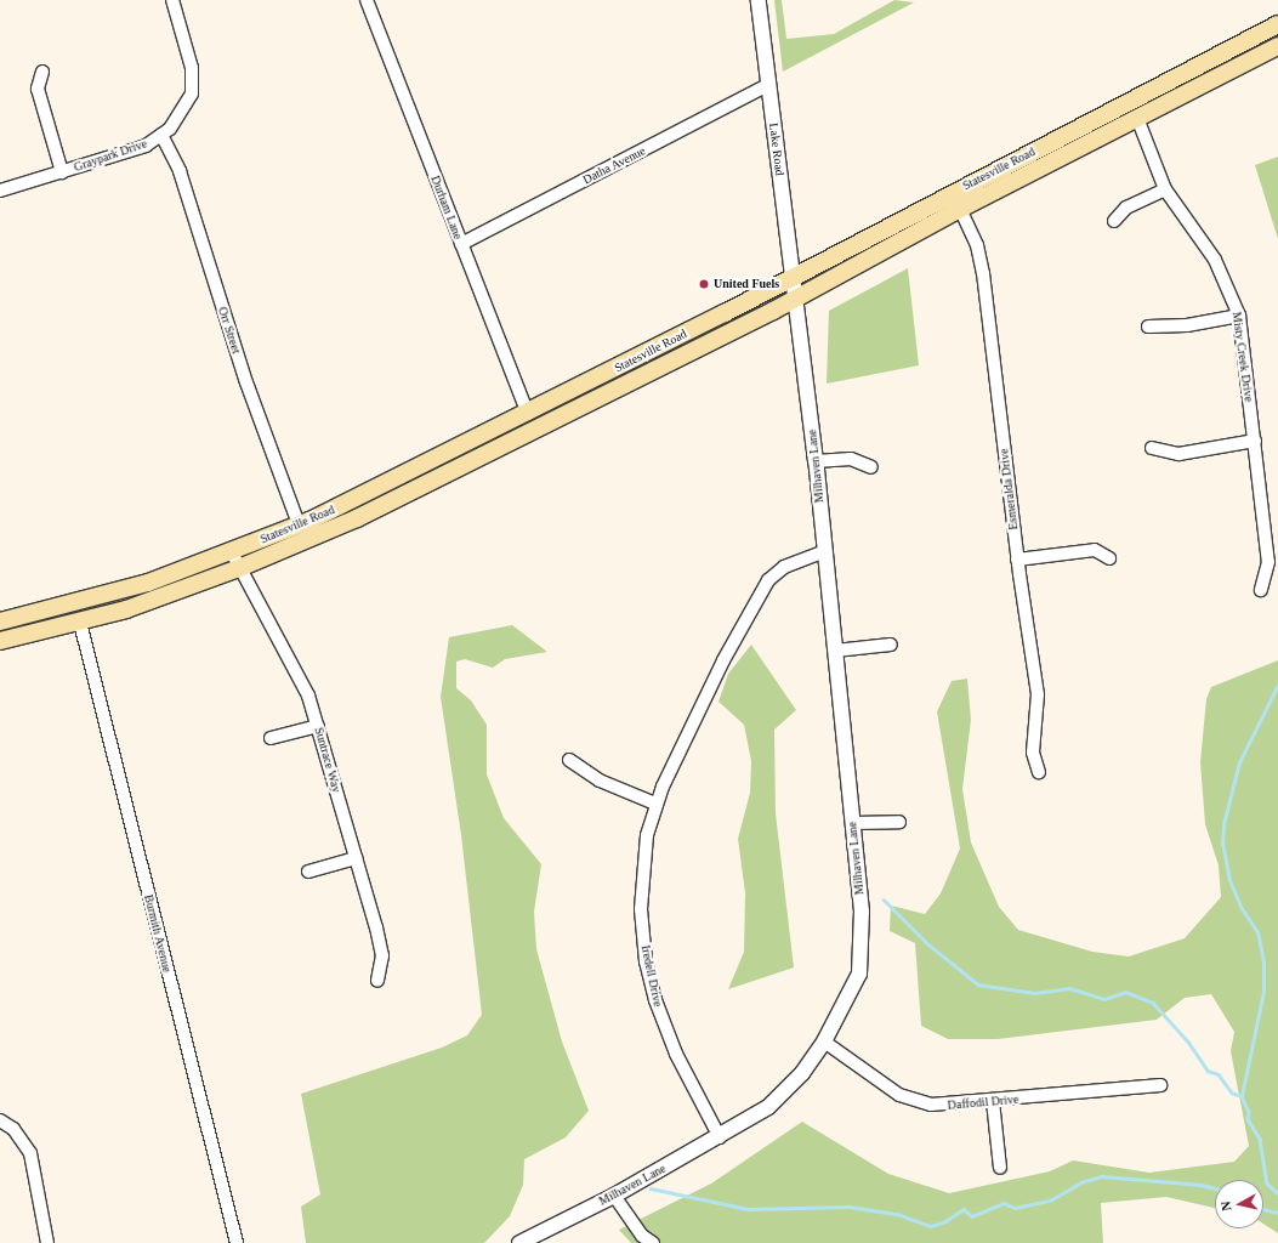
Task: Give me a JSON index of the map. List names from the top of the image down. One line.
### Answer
{"streets":{"main road":["Statesville Road"],"street":["Lake Road","Graypark Drive","Datha Avenue","Durham Lane","Orr Street","Misty Creek Drive","Milhaven Lane","Esmeralda Drive","Suntrace Way","Burmith Avenue","Iredell Drive","Daffodil Drive"]},"crossings":[["Lake Road","Datha Avenue"],["Lake Road","Statesville Road"],["Lake Road","Milhaven Lane"],["Graypark Drive","Orr Street"],["Datha Avenue","Durham Lane"],["Statesville Road","Durham Lane"],["Statesville Road","Orr Street"],["Statesville Road","Misty Creek Drive"],["Statesville Road","Milhaven Lane"],["Statesville Road","Esmeralda Drive"],["Statesville Road","Suntrace Way"],["Statesville Road","Burmith Avenue"],["Milhaven Lane","Iredell Drive"],["Milhaven Lane","Daffodil Drive"]],"places":["United Fuels"],"north":"left"}
